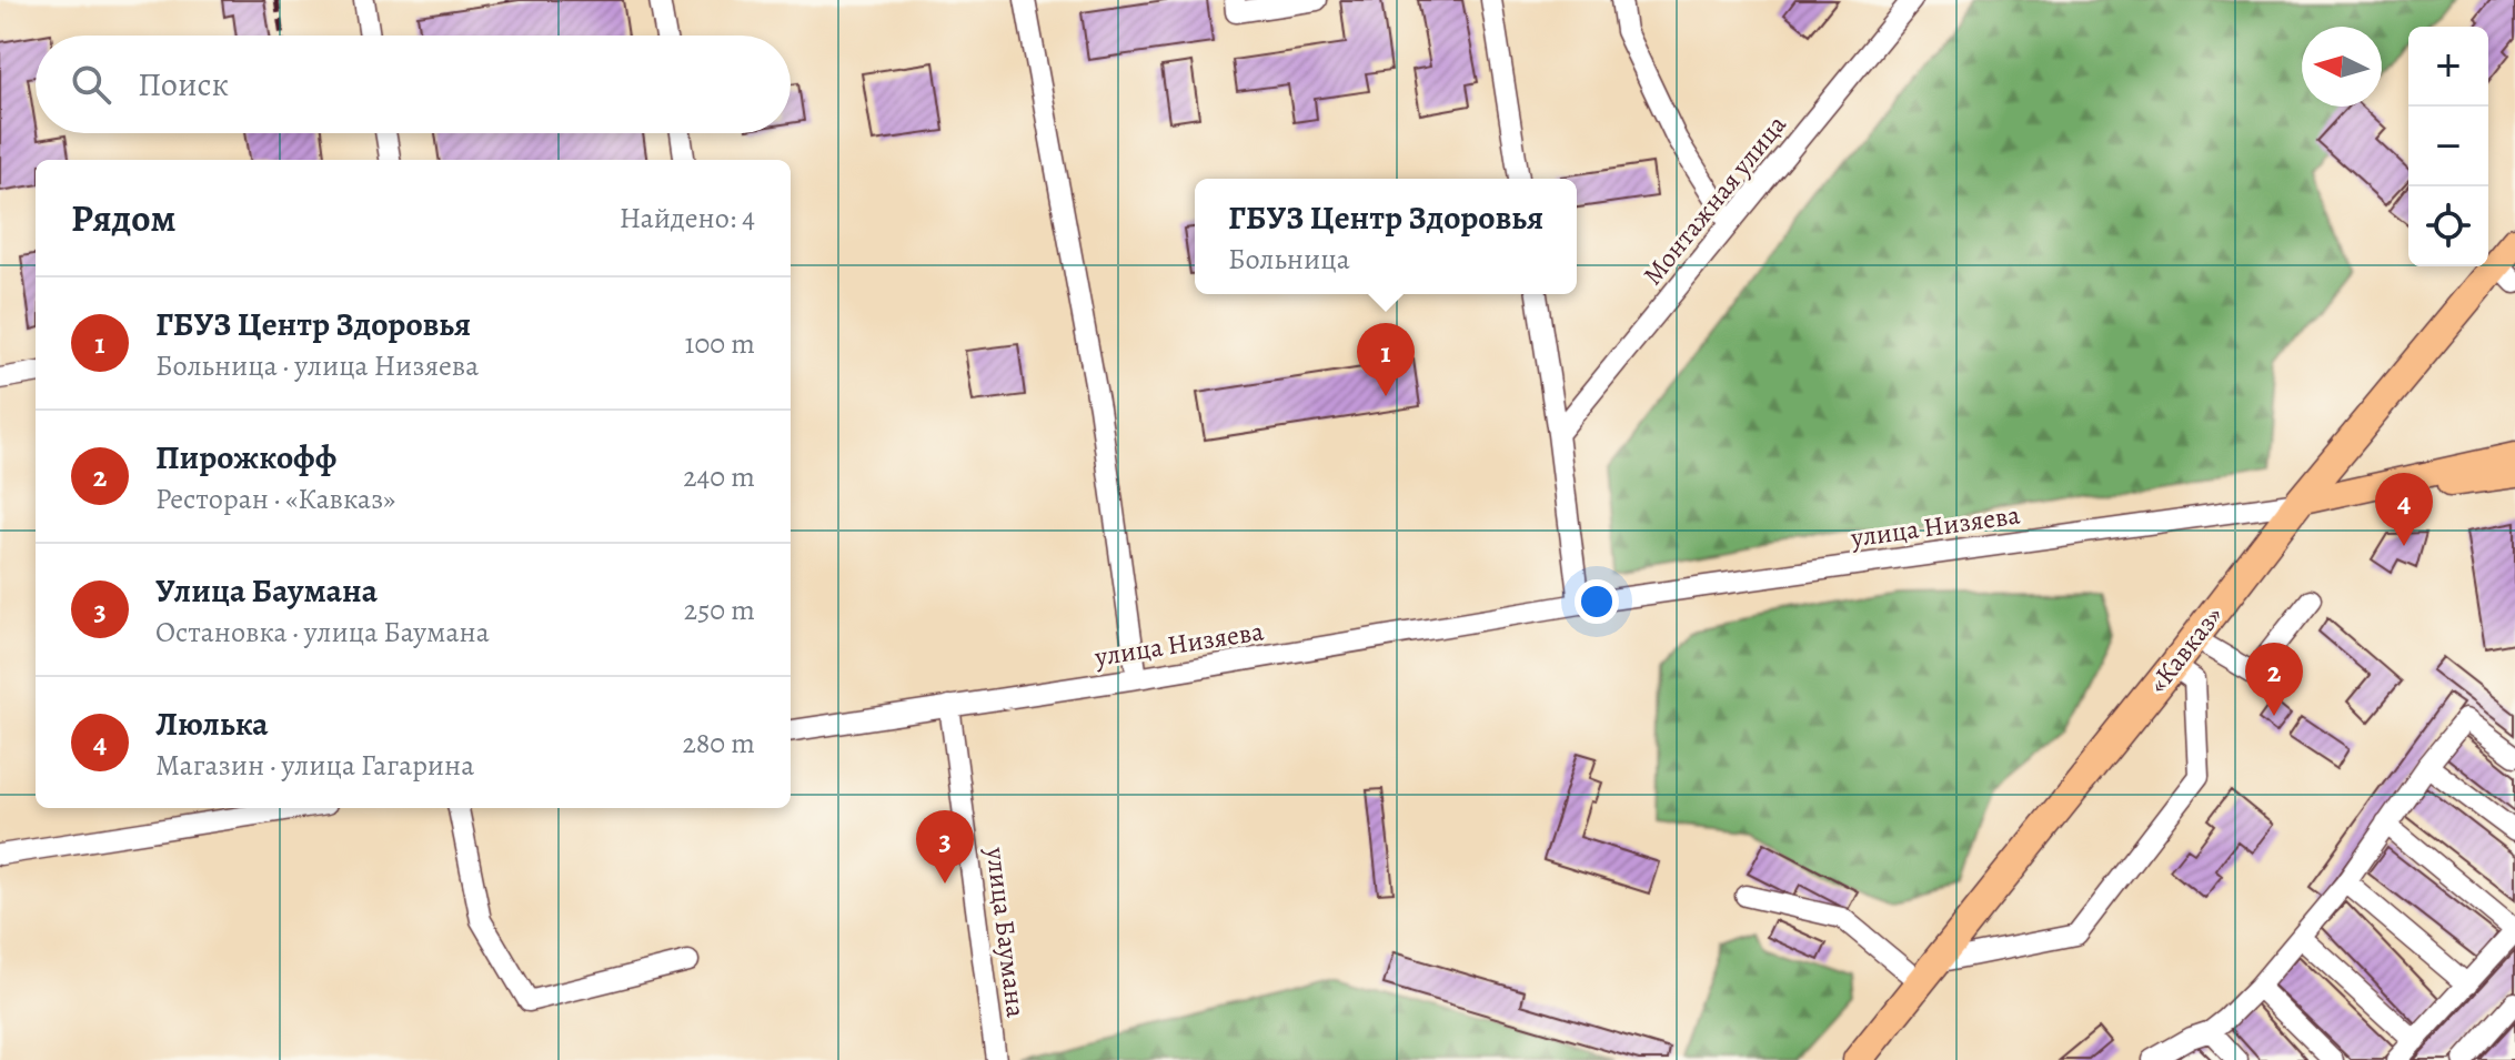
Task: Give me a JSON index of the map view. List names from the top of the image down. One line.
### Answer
{"streets":{"highway":["«Кавказ»"],"street":["Монтажная улица","улица Низяева","улица Баумана"]},"crossings":[["улица Низяева","«Кавказ»"],["улица Низяева","улица Баумана"]],"north":"left","page":{"map_buttons":["+","−"],"search":"Поиск","heading":["Рядом","Найдено: 4"],"popup":["ГБУЗ Центр Здоровья","Больница"],"list":[{"mark":"1","name":"ГБУЗ Центр Здоровья","note":"Больница · улица Низяева","value":"100 m"},{"mark":"2","name":"Пирожкофф","note":"Ресторан · «Кавказ»","value":"240 m"},{"mark":"3","name":"Улица Баумана","note":"Остановка · улица Баумана","value":"250 m"},{"mark":"4","name":"Люлька","note":"Магазин · улица Гагарина","value":"280 m"}],"pins":["1","4","2","3"]}}
